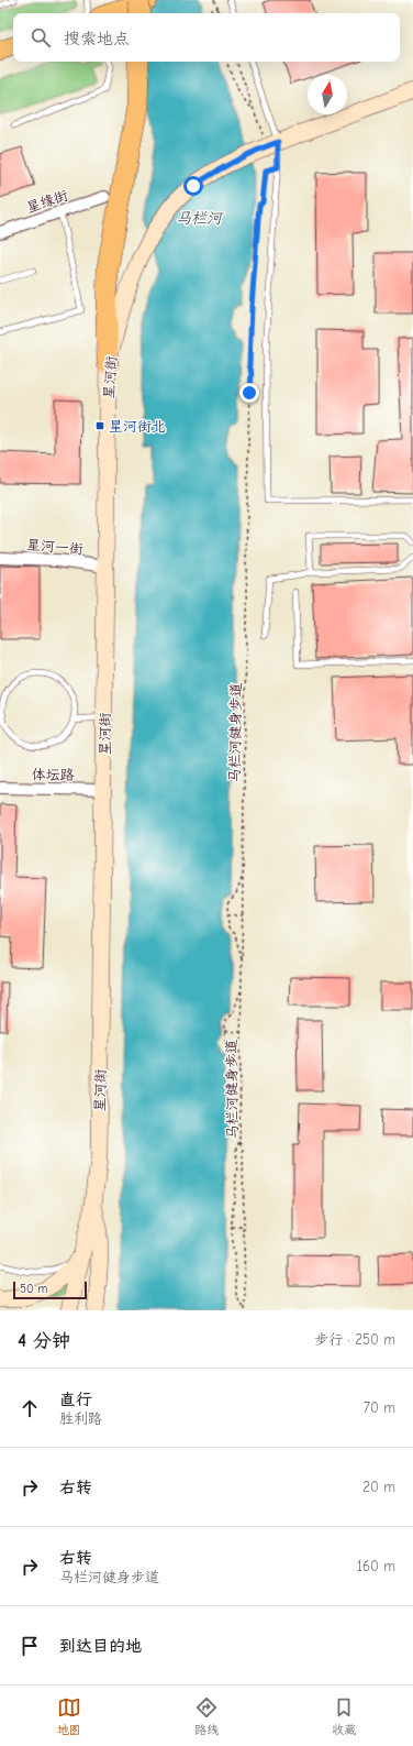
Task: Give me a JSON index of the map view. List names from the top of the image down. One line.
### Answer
{"streets":{"main road":["星河街"],"street":["星缘街","星河一街","体坛路"],"path":["马栏河健身步道"]},"crossings":[["星河街","星河一街"],["星河街","体坛路"]],"water":["马栏河"],"places":{"transit":["星河街北"]},"scale_bar":"50 m","north":"top","page":{"search":"搜索地点","scale":"50 m","heading":["4 分钟","步行 · 250 m"],"list":[["直行","胜利路","70 m"],["右转","20 m"],["右转","马栏河健身步道","160 m"],"到达目的地"],"nav":["地图","路线","收藏"]}}
